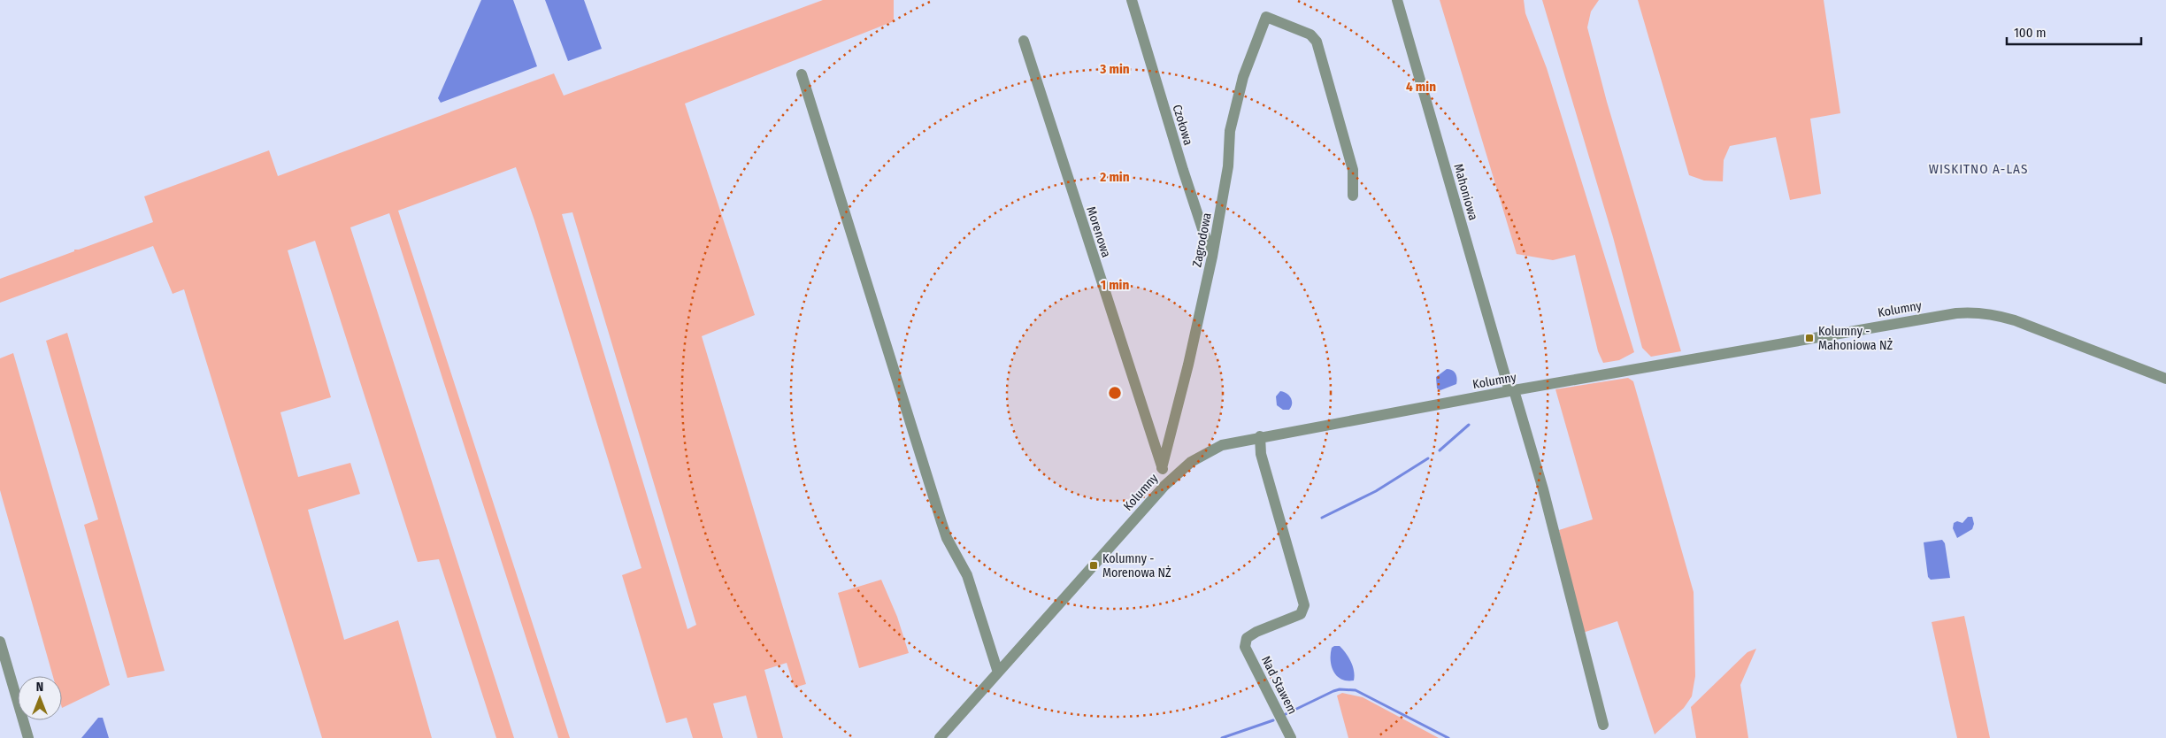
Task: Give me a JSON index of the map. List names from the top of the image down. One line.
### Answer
{"streets":{"street":["Czołowa","Mahoniowa","Morenowa","Zagrodowa","Kolumny","Nad Stawem"]},"crossings":[["Czołowa","Zagrodowa"],["Mahoniowa","Kolumny"],["Morenowa","Zagrodowa"],["Morenowa","Kolumny"],["Kolumny","Nad Stawem"]],"districts":["WISKITNO A-LAS"],"places":{"transit":["Kolumny - Mahoniowa NŻ","Kolumny - Morenowa NŻ"]},"scale_bar":"100 m","north":"top","rings":["3 min","4 min","2 min","1 min"]}
